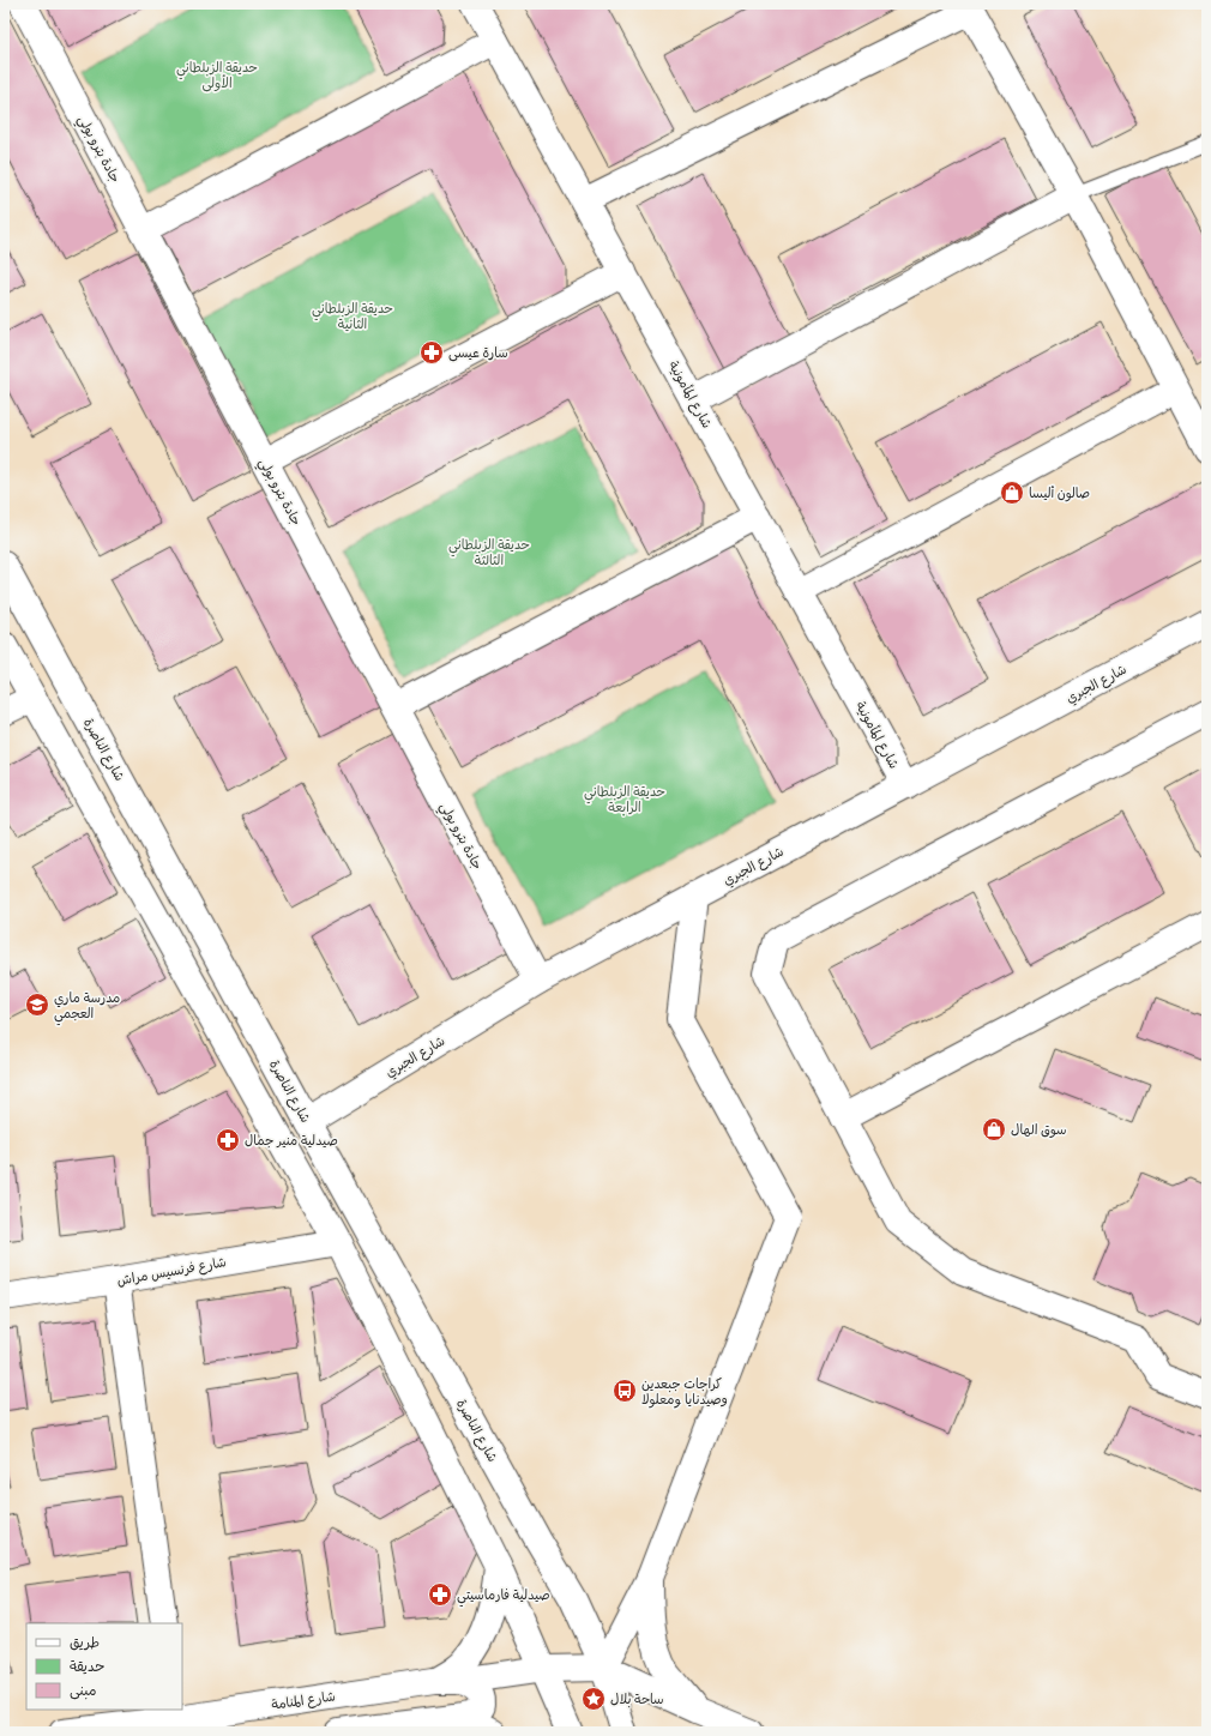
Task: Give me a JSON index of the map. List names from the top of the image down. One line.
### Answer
{"streets":{"street":["جادة بترو بولي","شارع المأمونية","شارع الجبري","شارع الناصرة","شارع فرنسيس مراش","شارع المنامة"]},"crossings":[["جادة بترو بولي","شارع الجبري"],["شارع المأمونية","شارع الجبري"],["شارع الجبري","شارع الناصرة"],["شارع الناصرة","شارع المنامة"]],"parks":["حديقة الزبلطاني الأولى","حديقة الزبلطاني الثانية","حديقة الزبلطاني الثالثة","حديقة الزبلطاني الرابعة"],"places":{"pharmacy":["سارة عيسى","صيدلية منير جمال","صيدلية فارماسيتي"],"shop":["صالون أليسا","سوق الهال"],"school or university":["مدرسة ماري العجمي"],"bus stop":["كراجات جبعدين وصيدنايا ومعلولا"],"place":["ساحة بلال"]},"legend":["طريق","حديقة","مبنى"]}
